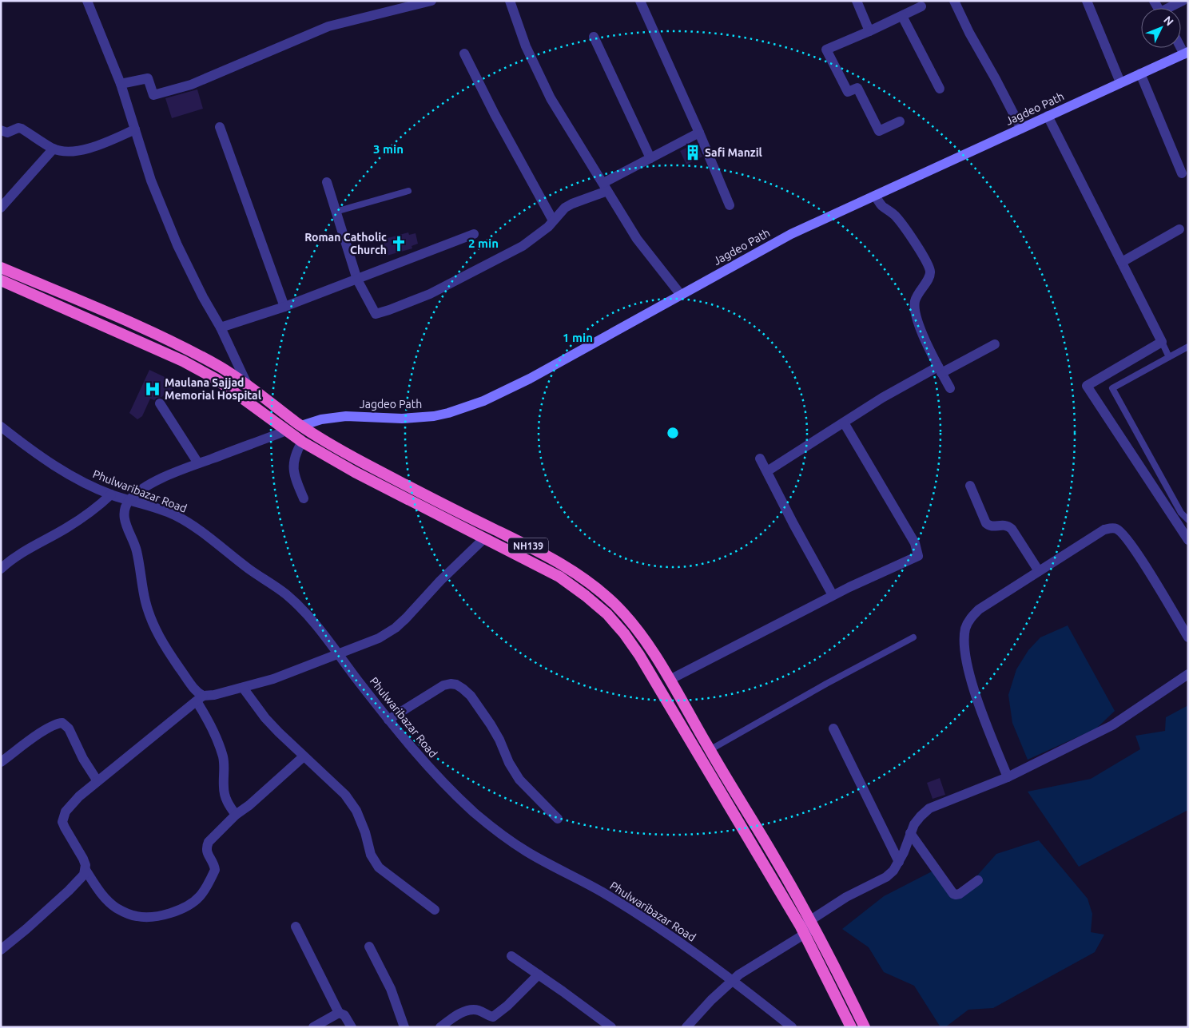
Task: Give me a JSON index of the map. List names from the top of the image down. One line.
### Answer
{"streets":{"highway":["NH139"],"main road":["Jagdeo Path"],"street":["Phulwaribazar Road"]},"crossings":[["Jagdeo Path","NH139"]],"places":{"building":["Safi Manzil"],"church":["Roman Catholic Church"],"hospital":["Maulana Sajjad Memorial Hospital"]},"north":"top right","rings":["3 min","2 min","1 min"]}
